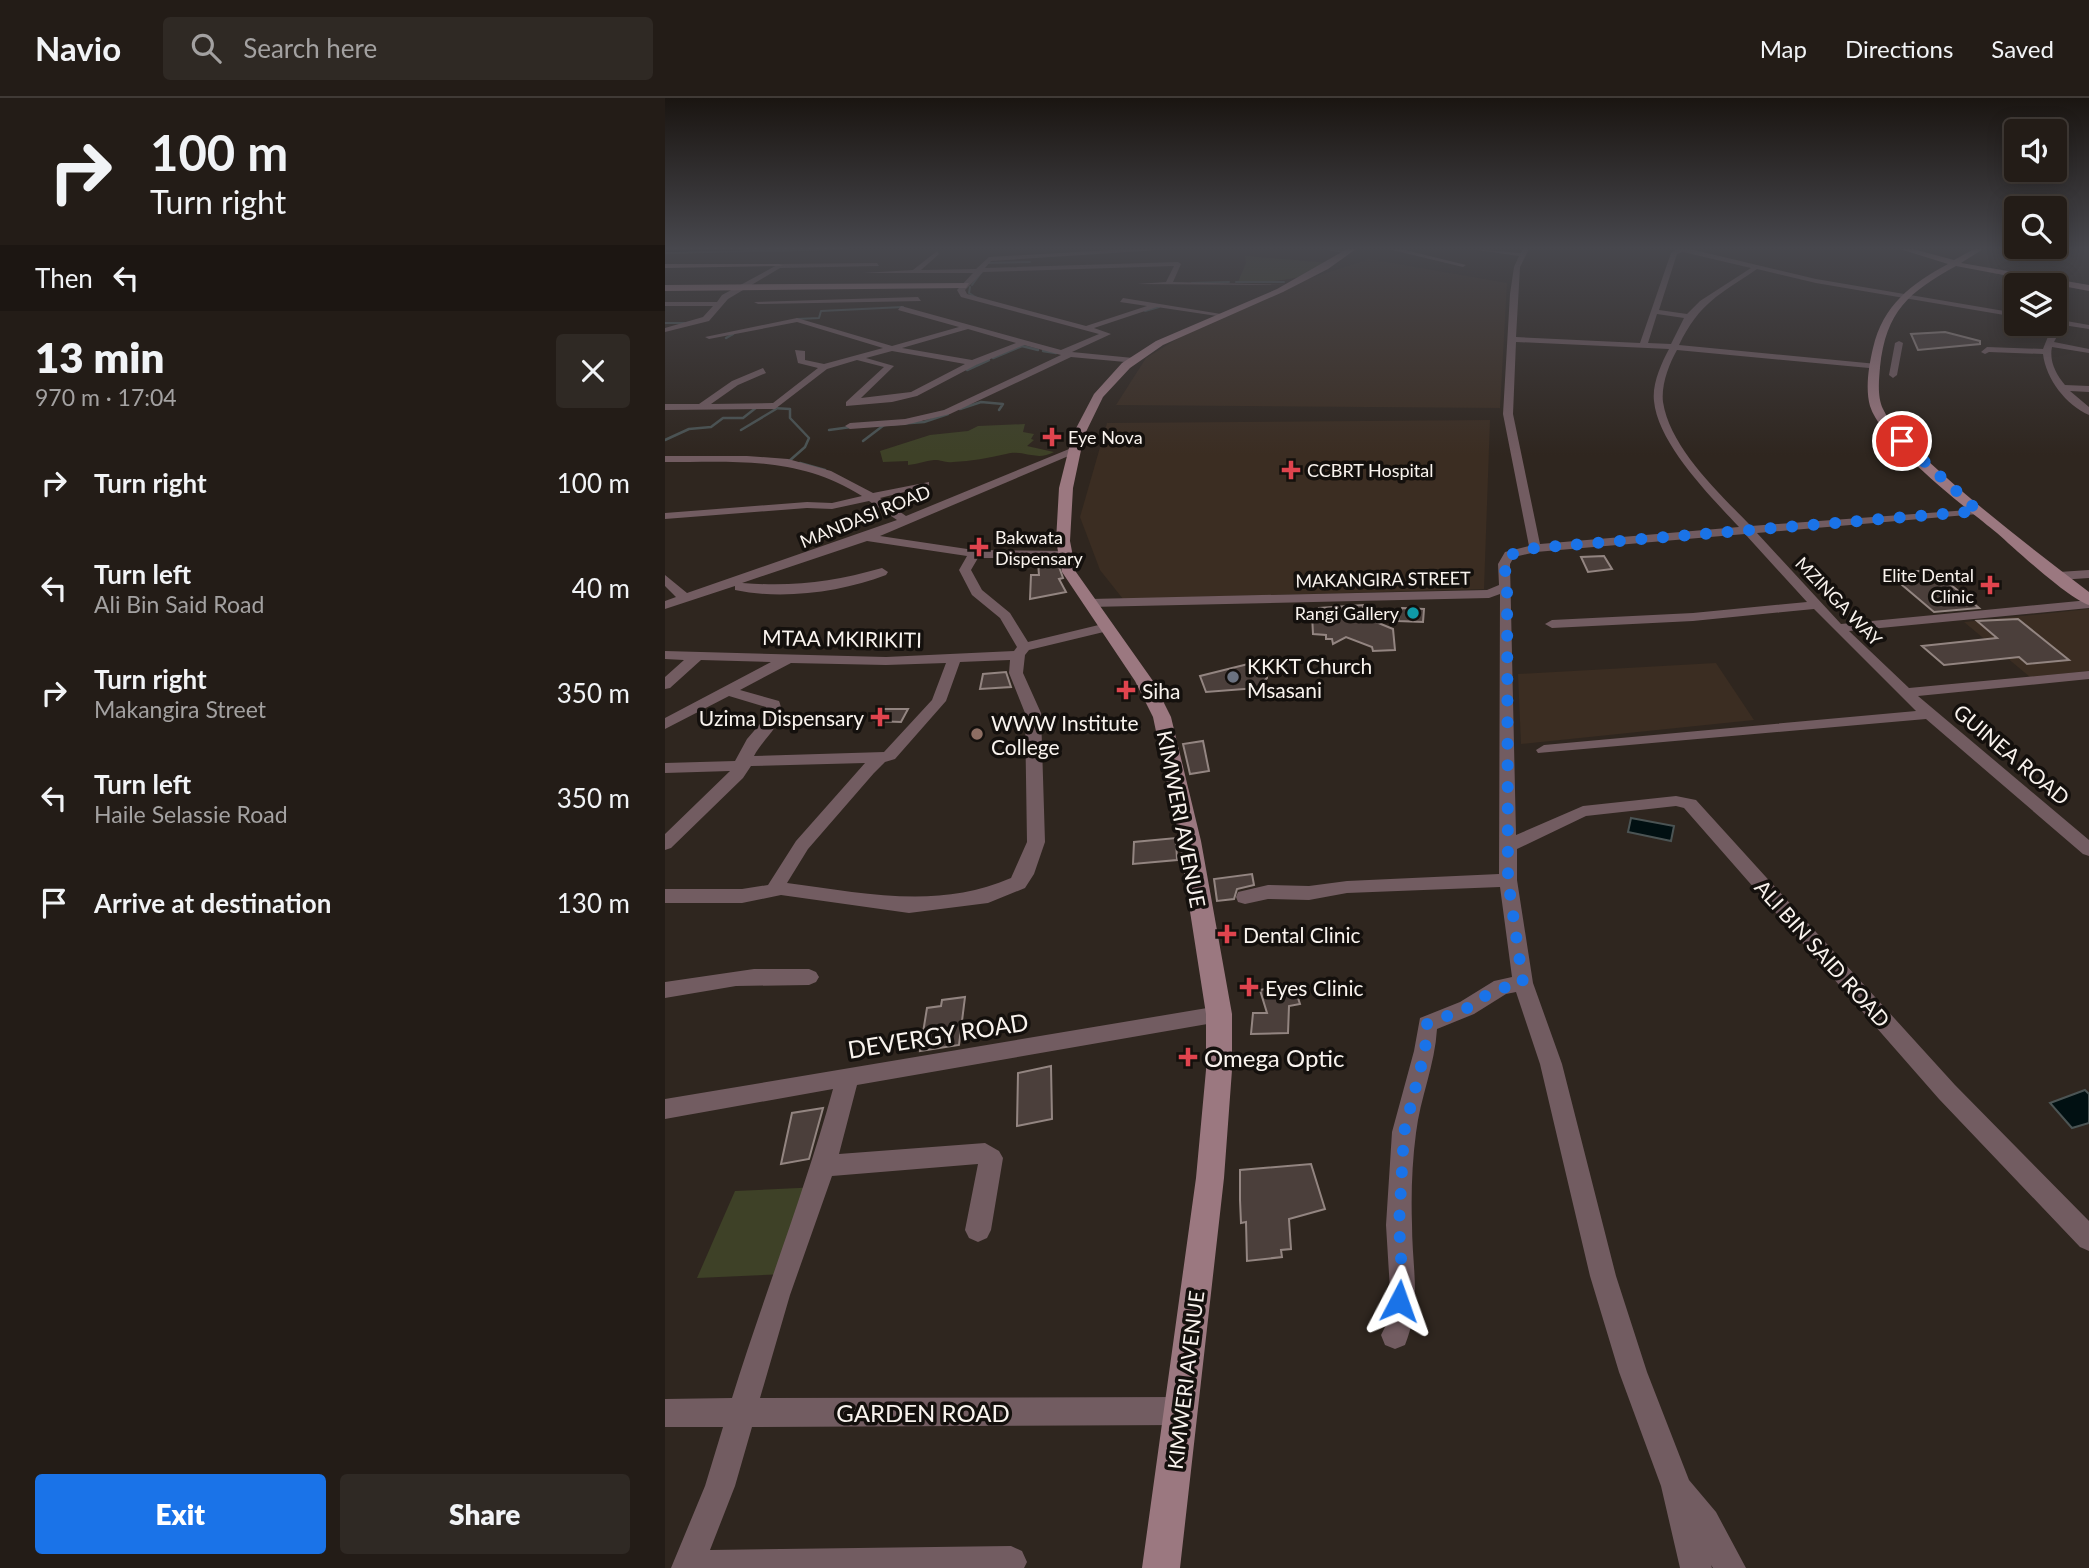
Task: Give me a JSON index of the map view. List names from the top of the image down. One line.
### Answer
{"streets":{"street":["MANDASI ROAD","MAKANGIRA STREET","MZINGA WAY","MTAA MKIRIKITI","GUINEA ROAD","KIMWERI AVENUE","ALI BIN SAID ROAD","DEVERGY ROAD","GARDEN ROAD"]},"crossings":[["MANDASI ROAD","KIMWERI AVENUE"],["MAKANGIRA STREET","KIMWERI AVENUE"],["MZINGA WAY","GUINEA ROAD"],["MTAA MKIRIKITI","KIMWERI AVENUE"],["KIMWERI AVENUE","DEVERGY ROAD"],["KIMWERI AVENUE","GARDEN ROAD"]],"places":{"health":["Eye Nova","CCBRT Hospital","Bakwata Dispensary","Elite Dental Clinic","Siha","Uzima Dispensary","Dental Clinic","Eyes Clinic","Omega Optic"],"other":["Rangi Gallery","KKKT Church Msasani","WWW Institute College"]},"page":{"header":"Navio","search":"Search here","nav":["Map","Directions","Saved"],"turn":["100 m","Turn right"],"then":"Then","heading":["13 min","970 m · 17:04"],"list":[{"name":"Turn right","value":"100 m"},{"name":"Turn left","note":"Ali Bin Said Road","value":"40 m"},{"name":"Turn right","note":"Makangira Street","value":"350 m"},{"name":"Turn left","note":"Haile Selassie Road","value":"350 m"},{"name":"Arrive at destination","value":"130 m"}],"buttons":["Exit","Share"]}}
